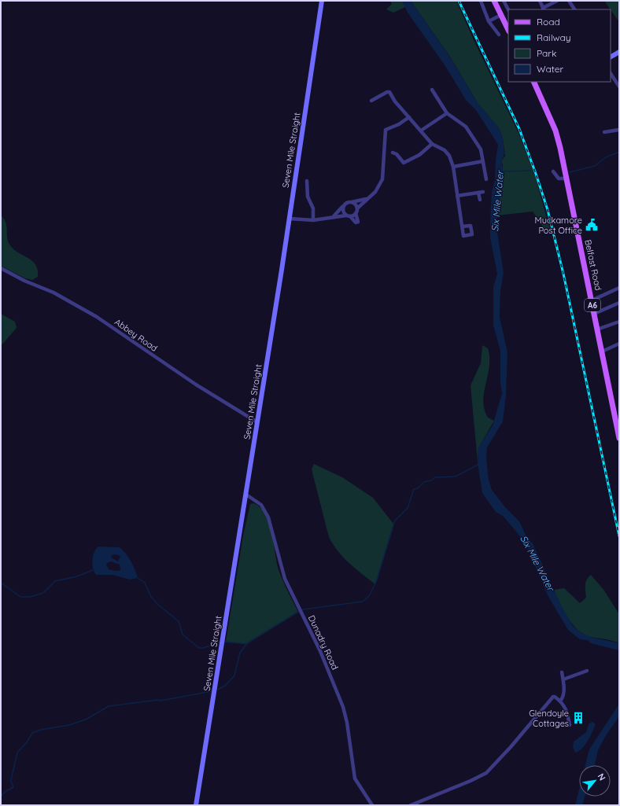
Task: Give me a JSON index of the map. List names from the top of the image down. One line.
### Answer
{"streets":{"main road":["Seven Mile Straight","Belfast Road","A6"],"street":["Abbey Road","Dunadry Road"]},"crossings":[["Seven Mile Straight","Abbey Road"],["Seven Mile Straight","Dunadry Road"]],"water":["Six Mile Water"],"places":{"public building":["Muckamore Post Office"],"building":["Glendoyle Cottages"]},"legend":["Road","Railway","Park","Water"],"north":"top right"}
